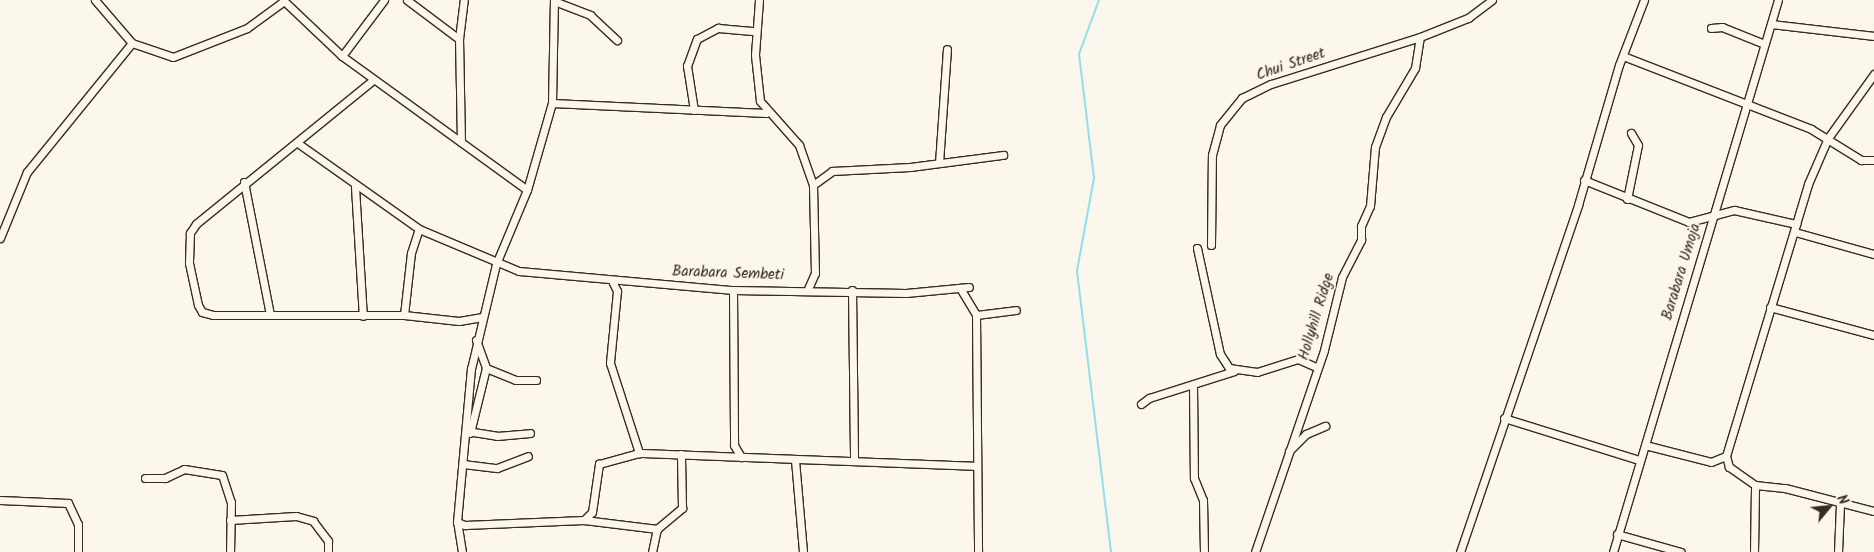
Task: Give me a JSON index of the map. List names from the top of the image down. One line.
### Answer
{"streets":{"street":["Chui Street","Barabara Umoja","Barabara Sembeti","Hollyhill Ridge"]},"crossings":[["Chui Street","Hollyhill Ridge"]],"north":"top right"}
